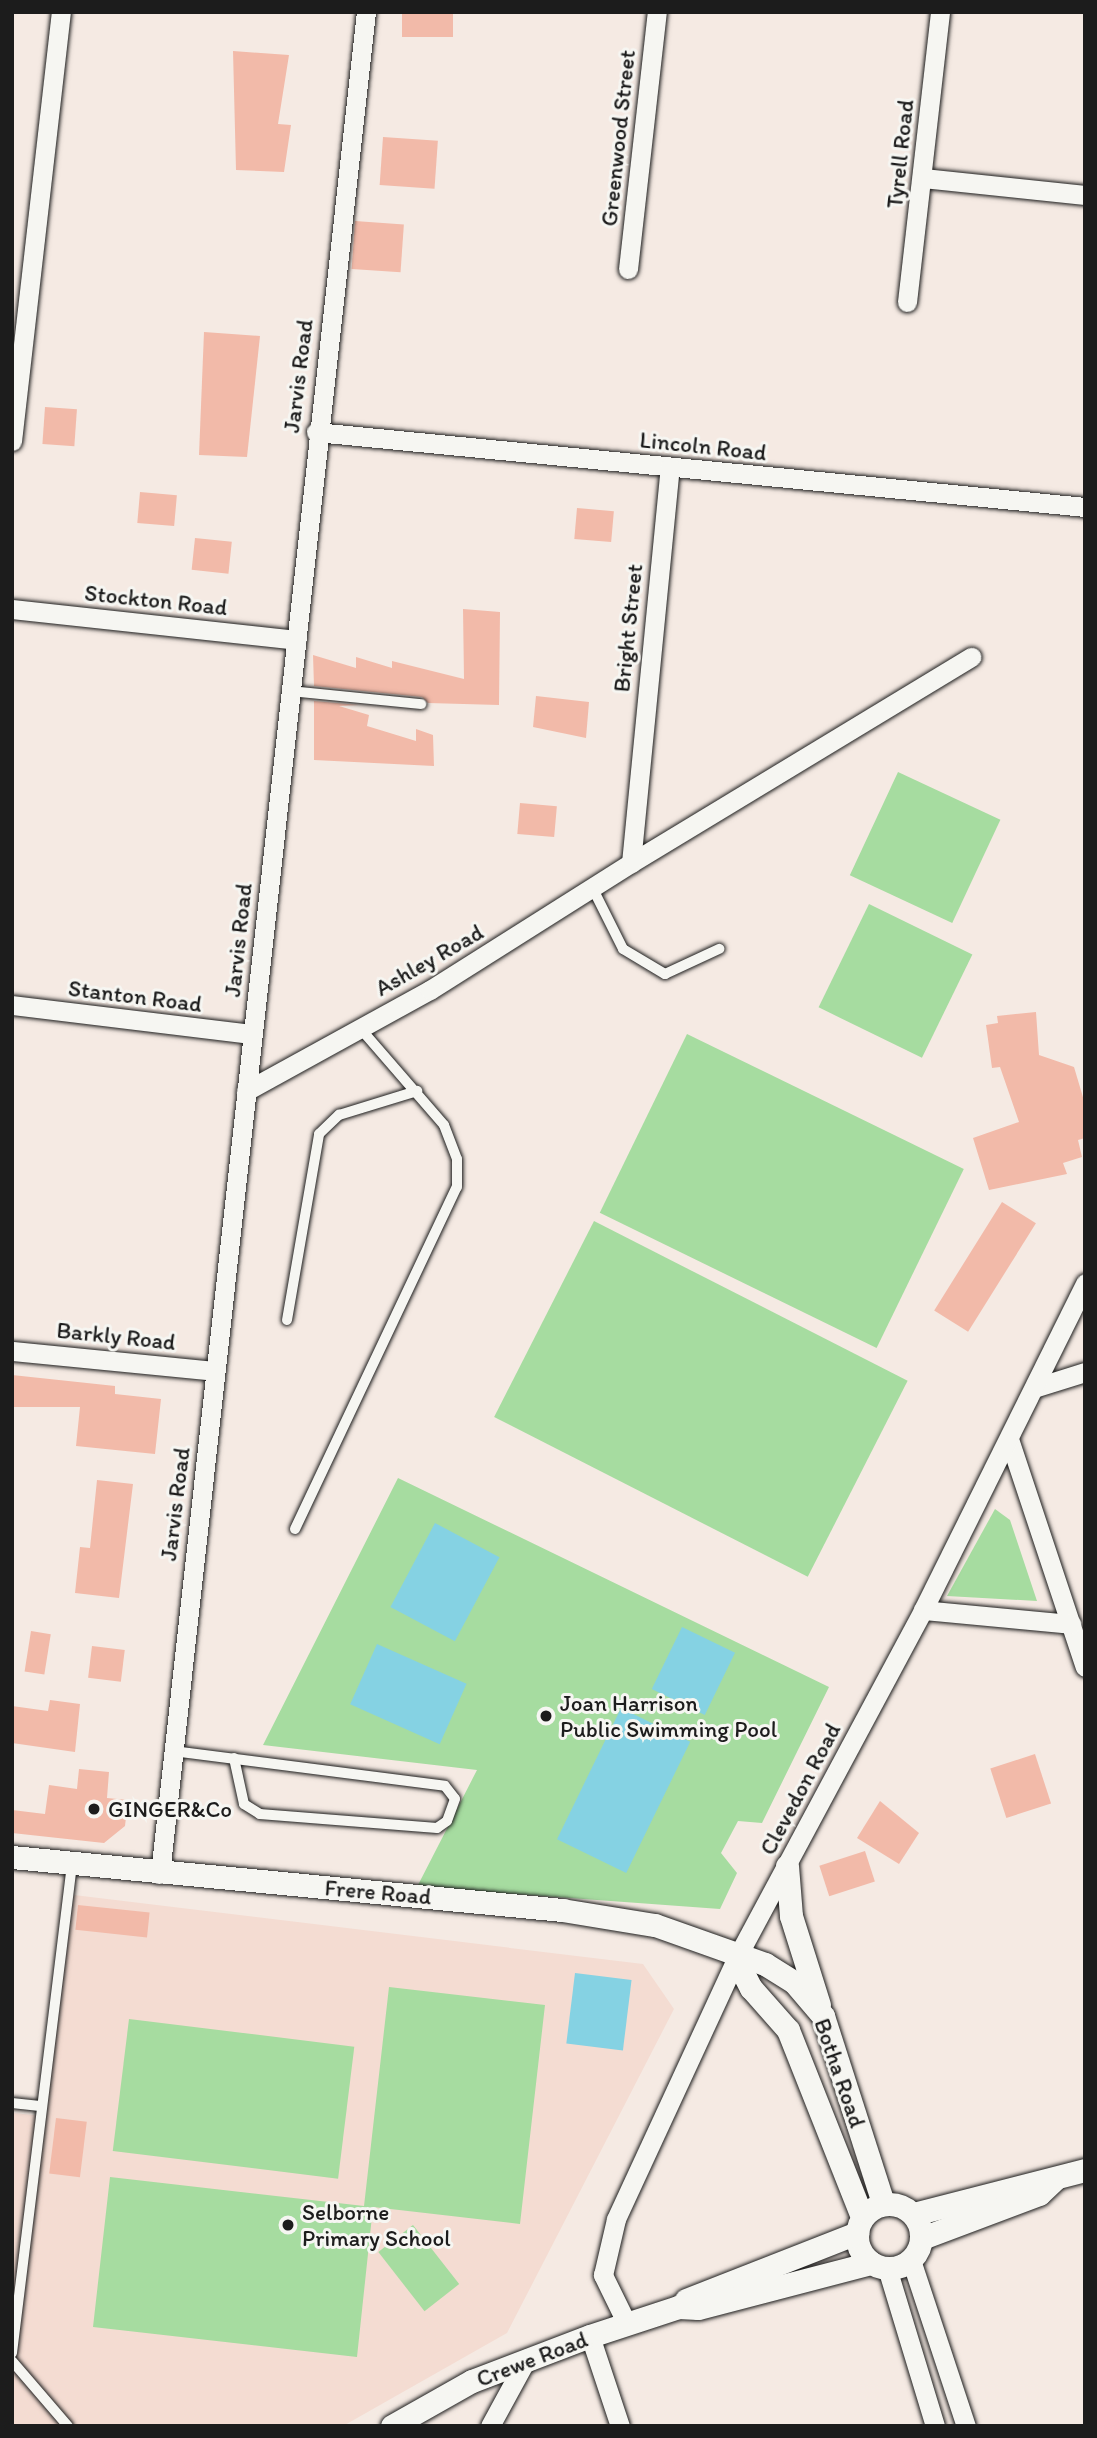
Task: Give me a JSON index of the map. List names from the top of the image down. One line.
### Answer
{"streets":{"street":["Greenwood Street","Tyrell Road","Jarvis Road","Lincoln Road","Stockton Road","Bright Street","Ashley Road","Stanton Road","Barkly Road","Clevedon Road","Frere Road","Botha Road","Crewe Road"]},"crossings":[["Jarvis Road","Lincoln Road"],["Jarvis Road","Stockton Road"],["Jarvis Road","Ashley Road"],["Jarvis Road","Stanton Road"],["Jarvis Road","Barkly Road"],["Jarvis Road","Frere Road"],["Lincoln Road","Bright Street"],["Bright Street","Ashley Road"],["Clevedon Road","Frere Road"],["Clevedon Road","Botha Road"],["Clevedon Road","Crewe Road"],["Frere Road","Botha Road"],["Botha Road","Crewe Road"]],"places":["Joan Harrison Public Swimming Pool","GINGER&Co","Selborne Primary School"]}
